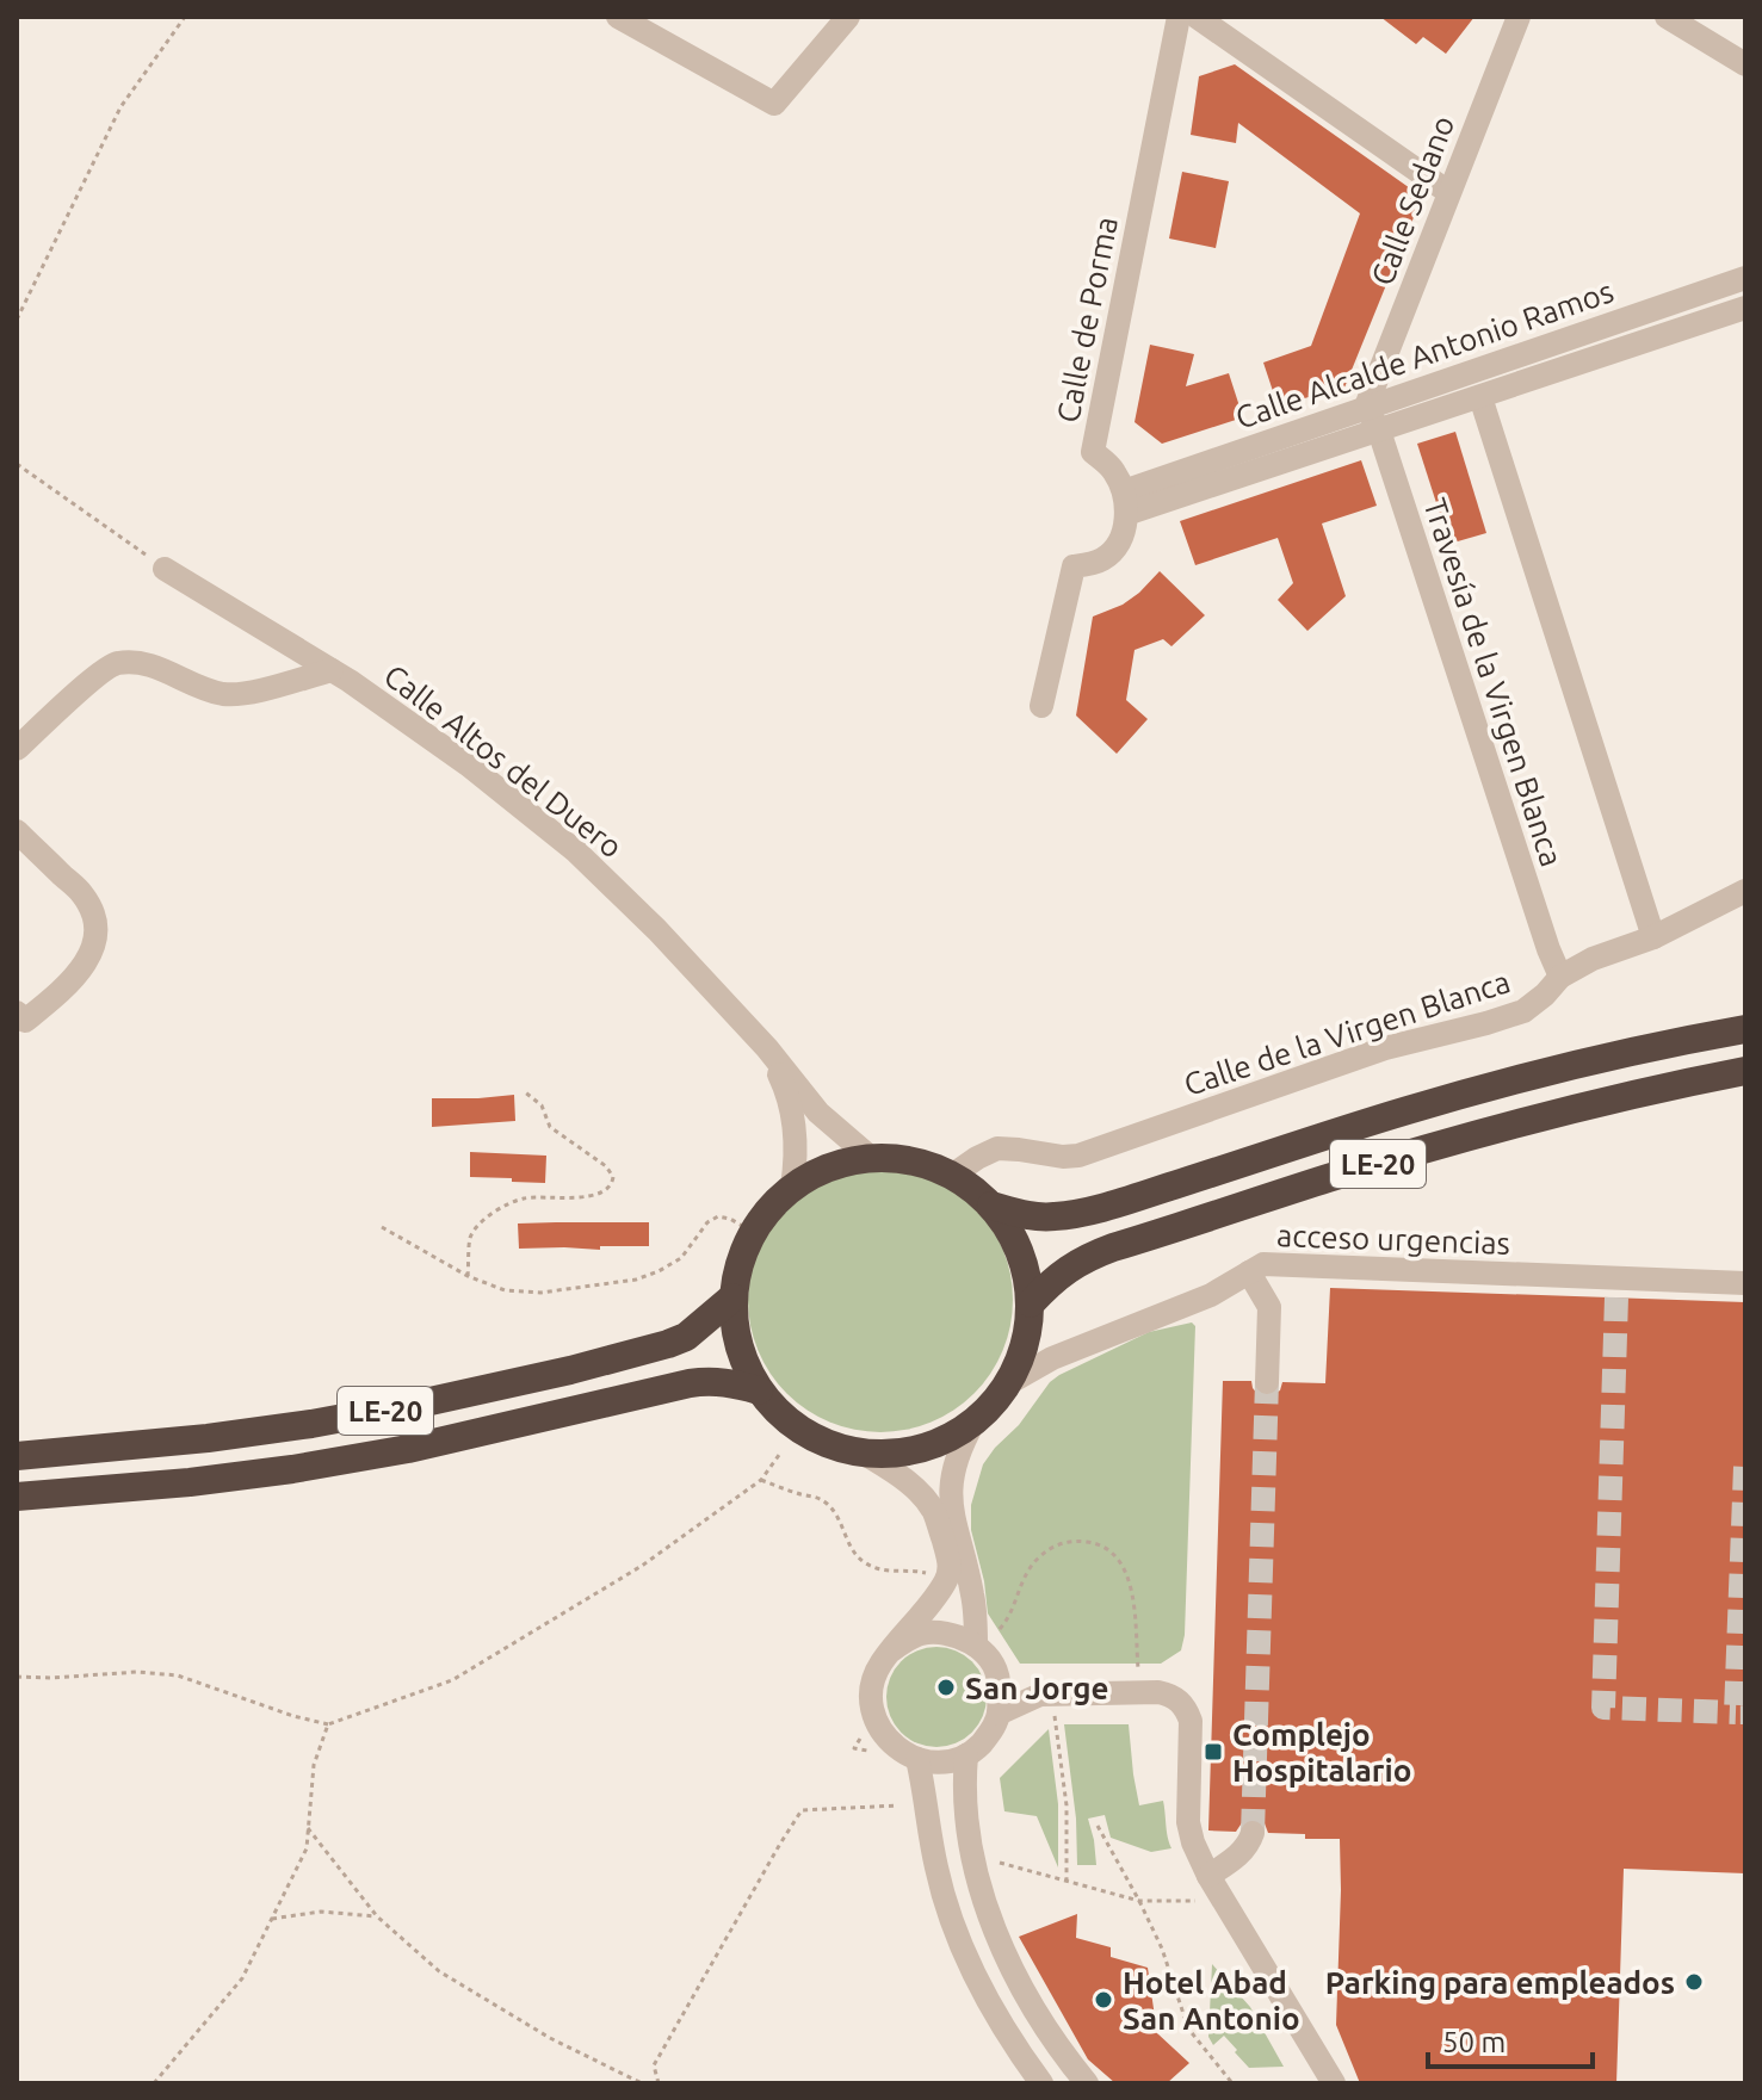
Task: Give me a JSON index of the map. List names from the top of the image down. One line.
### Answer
{"streets":{"highway":["LE-20"],"street":["Calle Sedano","Calle de Porma","Calle Alcalde Antonio Ramos","Travesía de la Virgen Blanca","Calle Altos del Duero","Calle de la Virgen Blanca","acceso urgencias"]},"crossings":[["Calle Sedano","Calle Alcalde Antonio Ramos"],["Calle Sedano","Travesía de la Virgen Blanca"],["Calle de Porma","Calle Alcalde Antonio Ramos"],["Calle Alcalde Antonio Ramos","Travesía de la Virgen Blanca"],["Travesía de la Virgen Blanca","Calle de la Virgen Blanca"],["Calle Altos del Duero","Calle de la Virgen Blanca"],["Calle Altos del Duero","LE-20"],["Calle Altos del Duero","acceso urgencias"],["Calle de la Virgen Blanca","LE-20"],["Calle de la Virgen Blanca","acceso urgencias"],["LE-20","acceso urgencias"]],"places":{"other":["San Jorge","Parking para empleados","Hotel Abad San Antonio"],"transit":["Complejo Hospitalario"]},"scale_bar":"50 m"}
